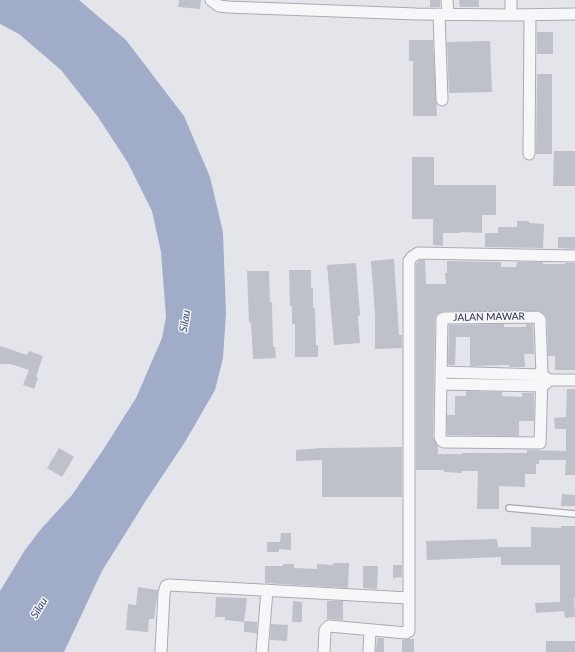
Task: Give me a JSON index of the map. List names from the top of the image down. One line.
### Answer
{"streets":{"street":["JALAN MAWAR"]},"water":["Silau"]}
